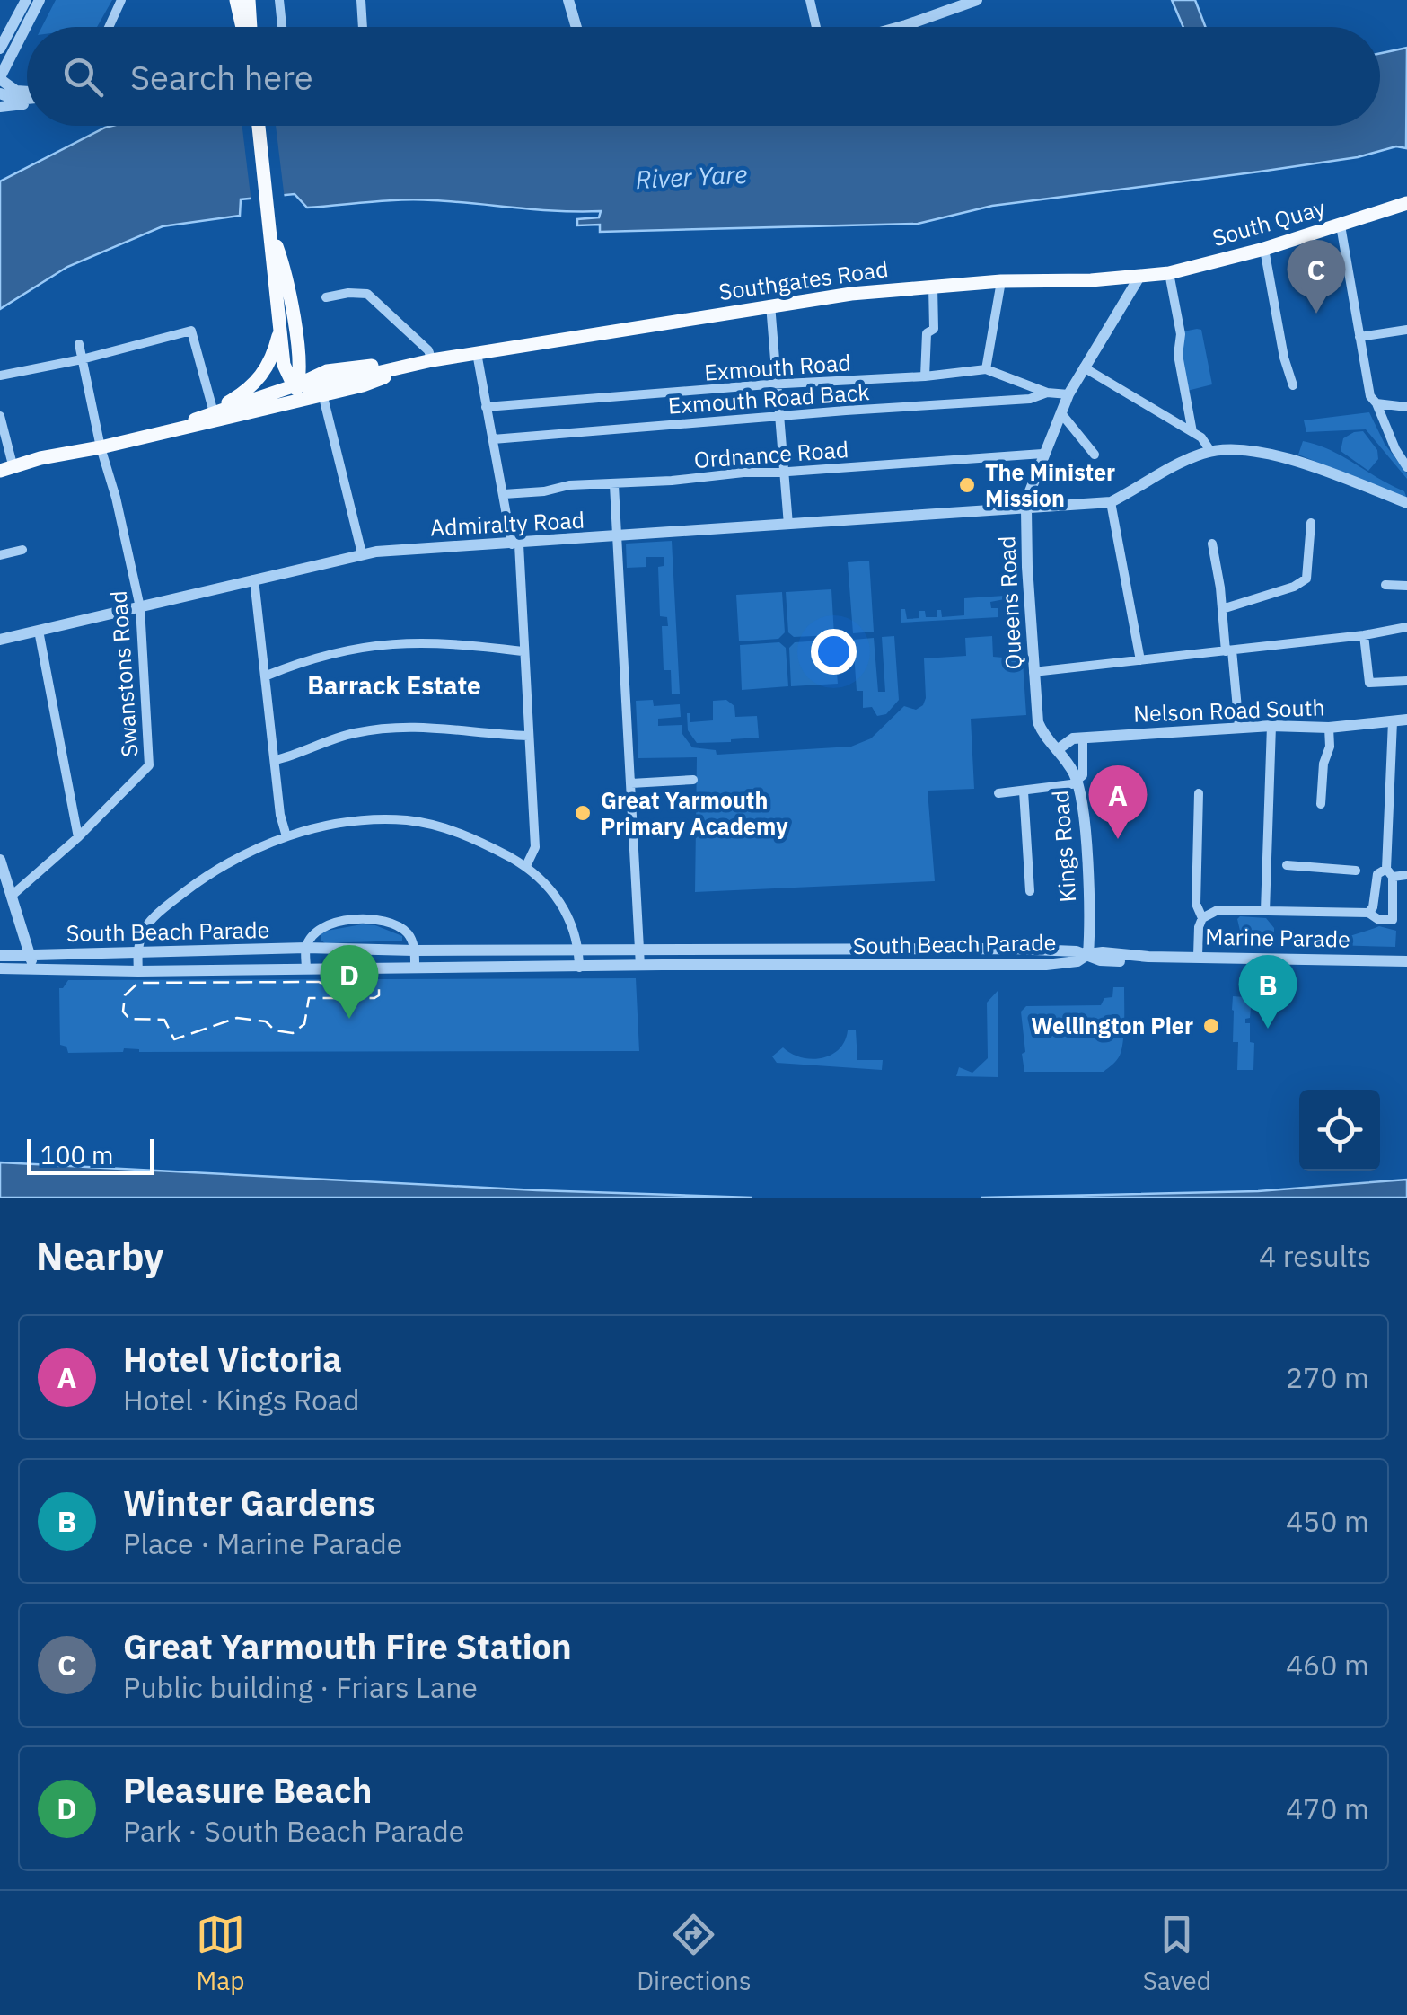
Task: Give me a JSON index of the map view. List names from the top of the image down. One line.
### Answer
{"streets":{"main road":["South Quay","Southgates Road"],"street":["Exmouth Road","Exmouth Road Back","Ordnance Road","Admiralty Road","Queens Road","Swanstons Road","Nelson Road South","Kings Road","South Beach Parade","Marine Parade"]},"crossings":[["South Quay","Southgates Road"],["South Quay","Queens Road"],["Southgates Road","Queens Road"],["Exmouth Road","Exmouth Road Back"],["Exmouth Road","Queens Road"],["Ordnance Road","Queens Road"],["Admiralty Road","Queens Road"],["Admiralty Road","Swanstons Road"],["Queens Road","Nelson Road South"],["Queens Road","Kings Road"],["Nelson Road South","Kings Road"],["Kings Road","South Beach Parade"],["Kings Road","Marine Parade"],["South Beach Parade","Marine Parade"]],"districts":["Barrack Estate"],"water":["River Yare"],"places":["The Minister Mission","Great Yarmouth Primary Academy","Wellington Pier"],"scale_bar":"100 m","page":{"search":"Search here","pins":["C","A","D","B"],"scale":"100 m","heading":["Nearby","4 results"],"list":[{"mark":"A","name":"Hotel Victoria","note":"Hotel · Kings Road","value":"270 m"},{"mark":"B","name":"Winter Gardens","note":"Place · Marine Parade","value":"450 m"},{"mark":"C","name":"Great Yarmouth Fire Station","note":"Public building · Friars Lane","value":"460 m"},{"mark":"D","name":"Pleasure Beach","note":"Park · South Beach Parade","value":"470 m"}],"nav":["Map","Directions","Saved"]}}
